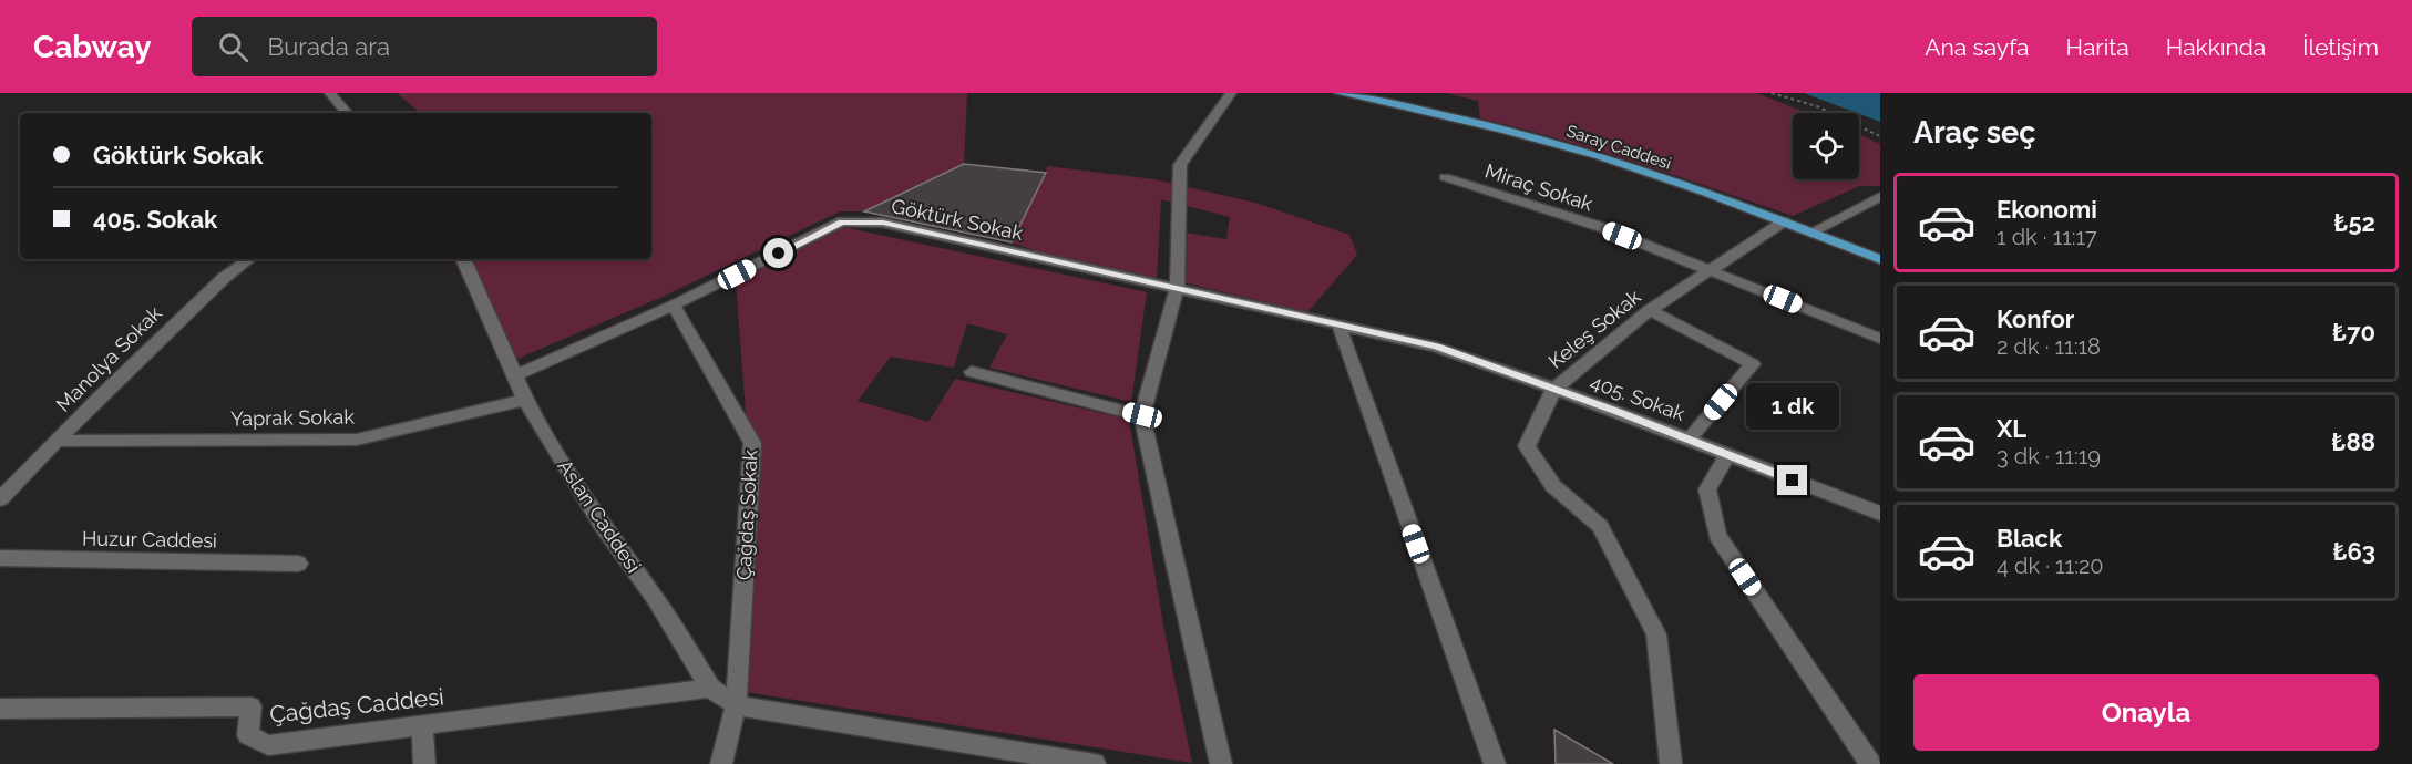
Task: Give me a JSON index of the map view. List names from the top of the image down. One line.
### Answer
{"streets":{"main road":["Saray Caddesi"],"street":["Miraç Sokak","Göktürk Sokak","Keleş Sokak","Manolya Sokak","405. Sokak","Yaprak Sokak","Çağdaş Sokak","Aslan Caddesi","Huzur Caddesi","Çağdaş Caddesi"]},"crossings":[["Saray Caddesi","Keleş Sokak"],["Miraç Sokak","Keleş Sokak"],["Göktürk Sokak","405. Sokak"],["Göktürk Sokak","Çağdaş Sokak"],["Göktürk Sokak","Aslan Caddesi"],["Keleş Sokak","405. Sokak"],["Manolya Sokak","Yaprak Sokak"],["Yaprak Sokak","Aslan Caddesi"],["Çağdaş Sokak","Aslan Caddesi"],["Aslan Caddesi","Çağdaş Caddesi"]],"page":{"header":"Cabway","search":"Burada ara","nav":["Ana sayfa","Harita","Hakkında","İletişim"],"heading":"Araç seç","banner":["Göktürk Sokak","405. Sokak"],"list":[{"name":"Ekonomi","note":"1 dk · 11:17","value":"₺52"},{"name":"Konfor","note":"2 dk · 11:18","value":"₺70"},{"name":"XL","note":"3 dk · 11:19","value":"₺88"},{"name":"Black","note":"4 dk · 11:20","value":"₺63"}],"bubble":"1 dk","buttons":"Onayla"}}
